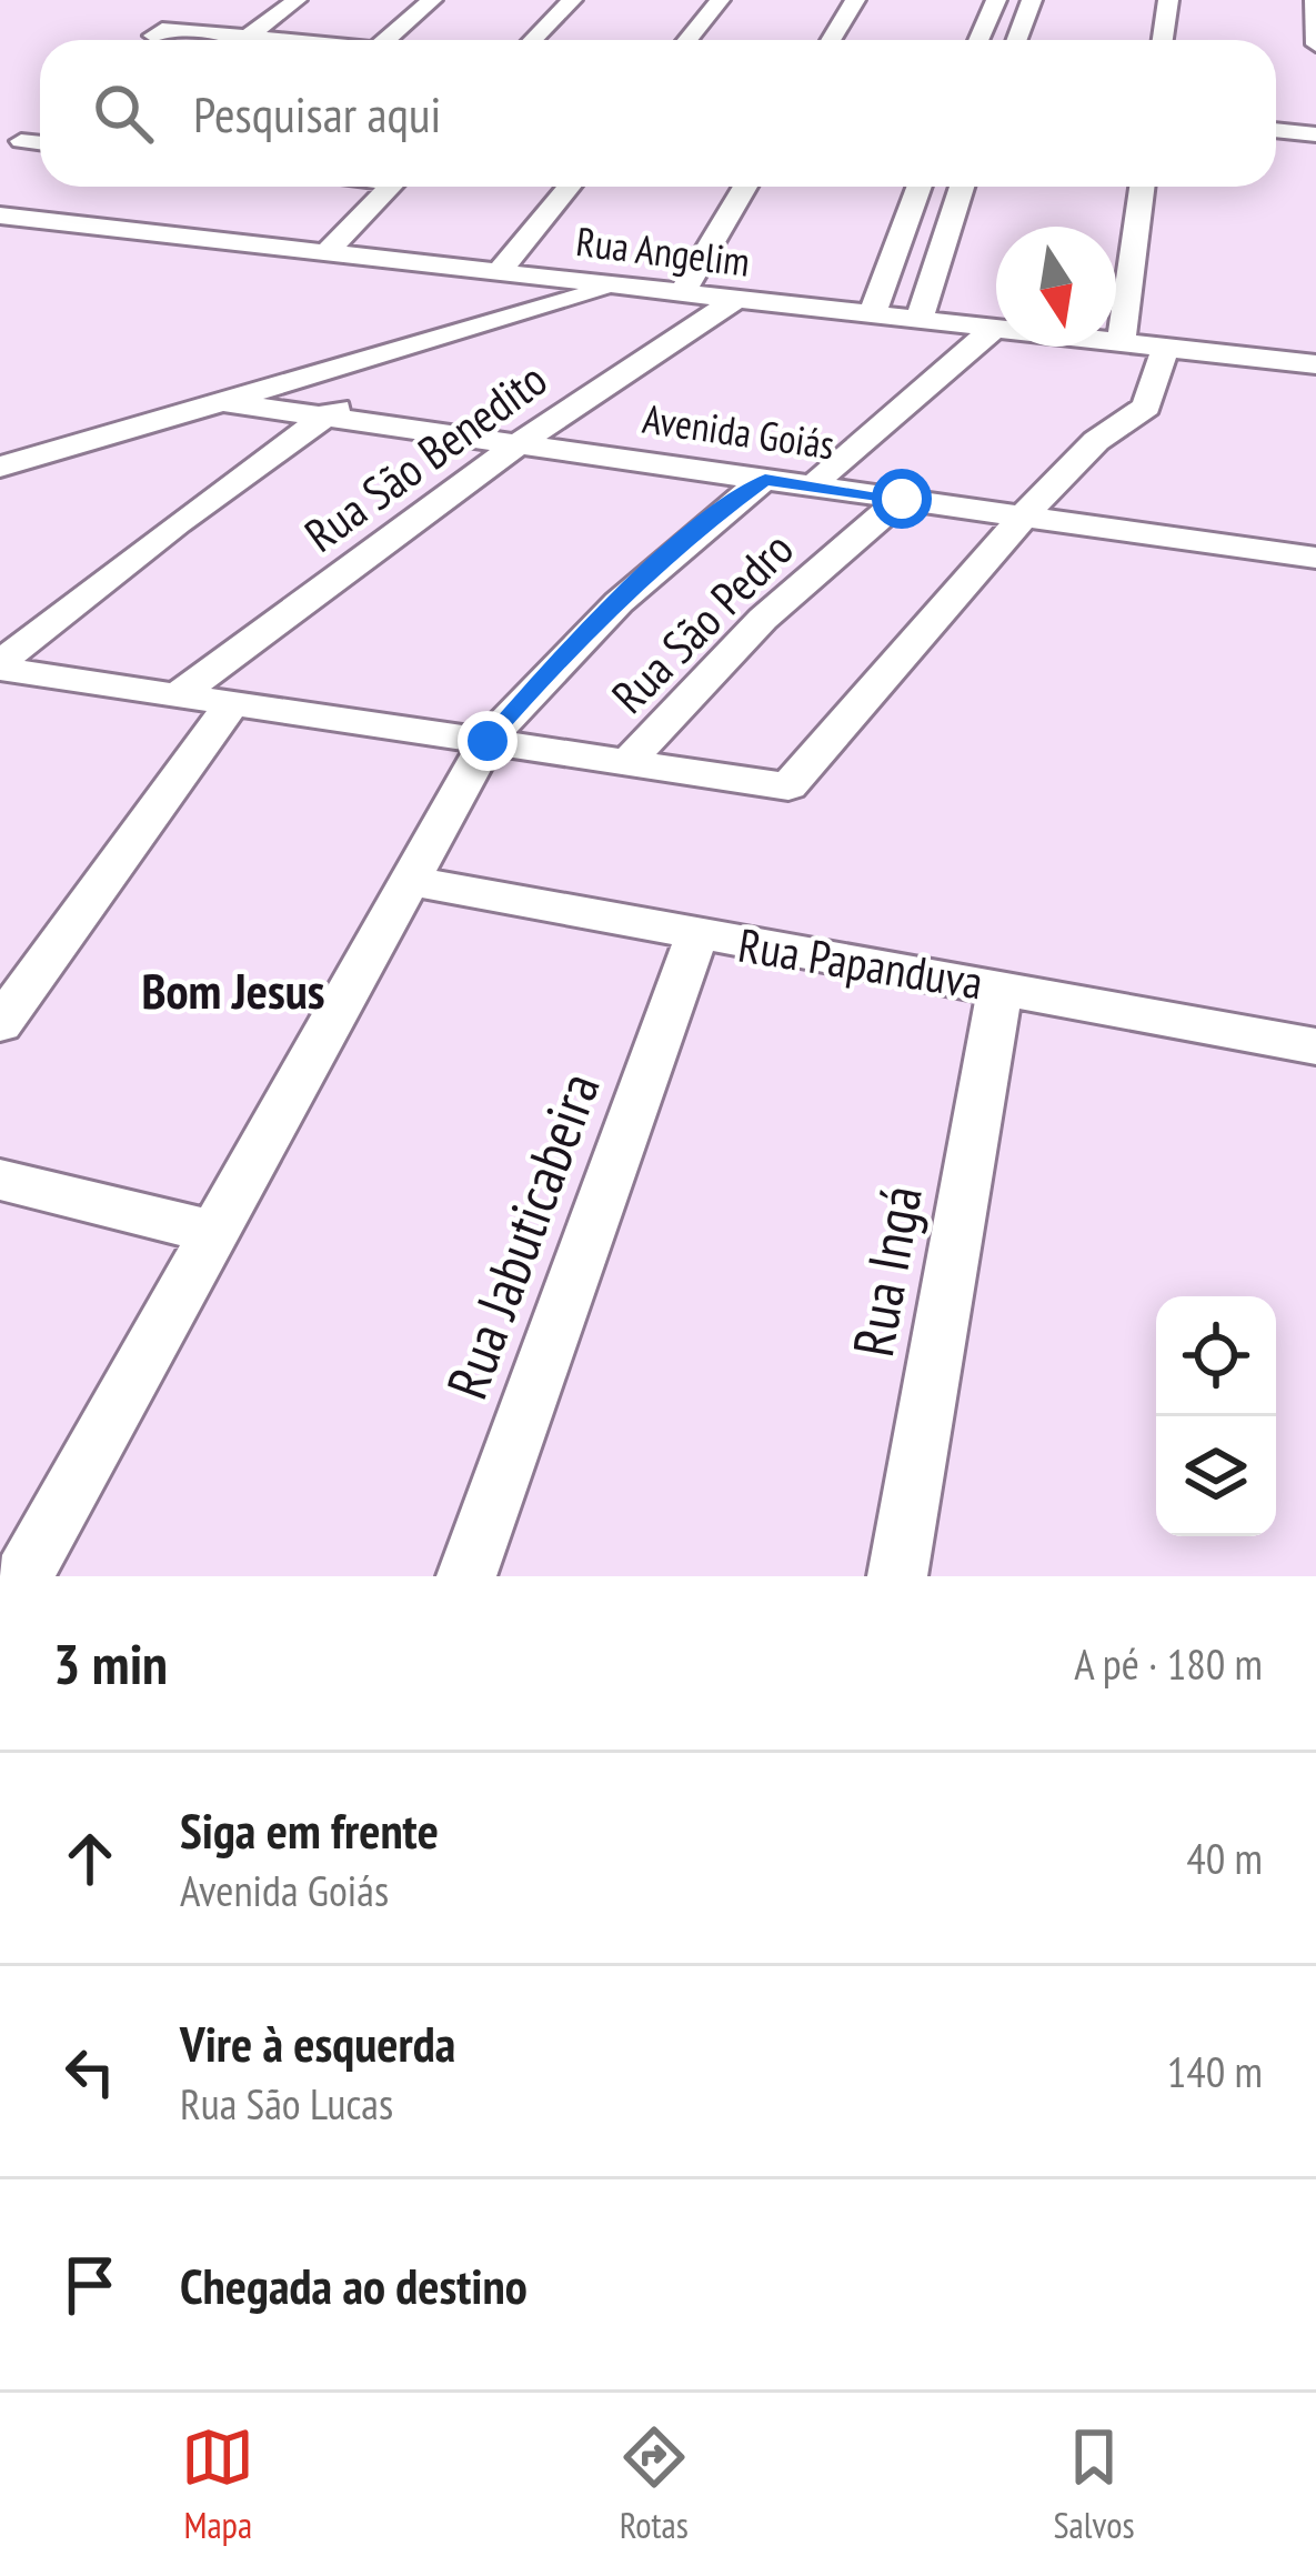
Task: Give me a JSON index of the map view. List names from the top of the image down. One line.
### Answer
{"streets":{"street":["Rua Angelim","Avenida Goiás","Rua São Benedito","Rua São Pedro","Rua Papanduva","Rua Jabuticabeira","Rua Ingá"]},"crossings":[["Rua Angelim","Rua São Benedito"],["Avenida Goiás","Rua São Benedito"],["Avenida Goiás","Rua São Pedro"],["Rua Papanduva","Rua Jabuticabeira"],["Rua Papanduva","Rua Ingá"]],"districts":["Bom Jesus"],"north":"bottom","page":{"search":"Pesquisar aqui","heading":["3 min","A pé · 180 m"],"list":[["Siga em frente","Avenida Goiás","40 m"],["Vire à esquerda","Rua São Lucas","140 m"],"Chegada ao destino"],"nav":["Mapa","Rotas","Salvos"]}}
